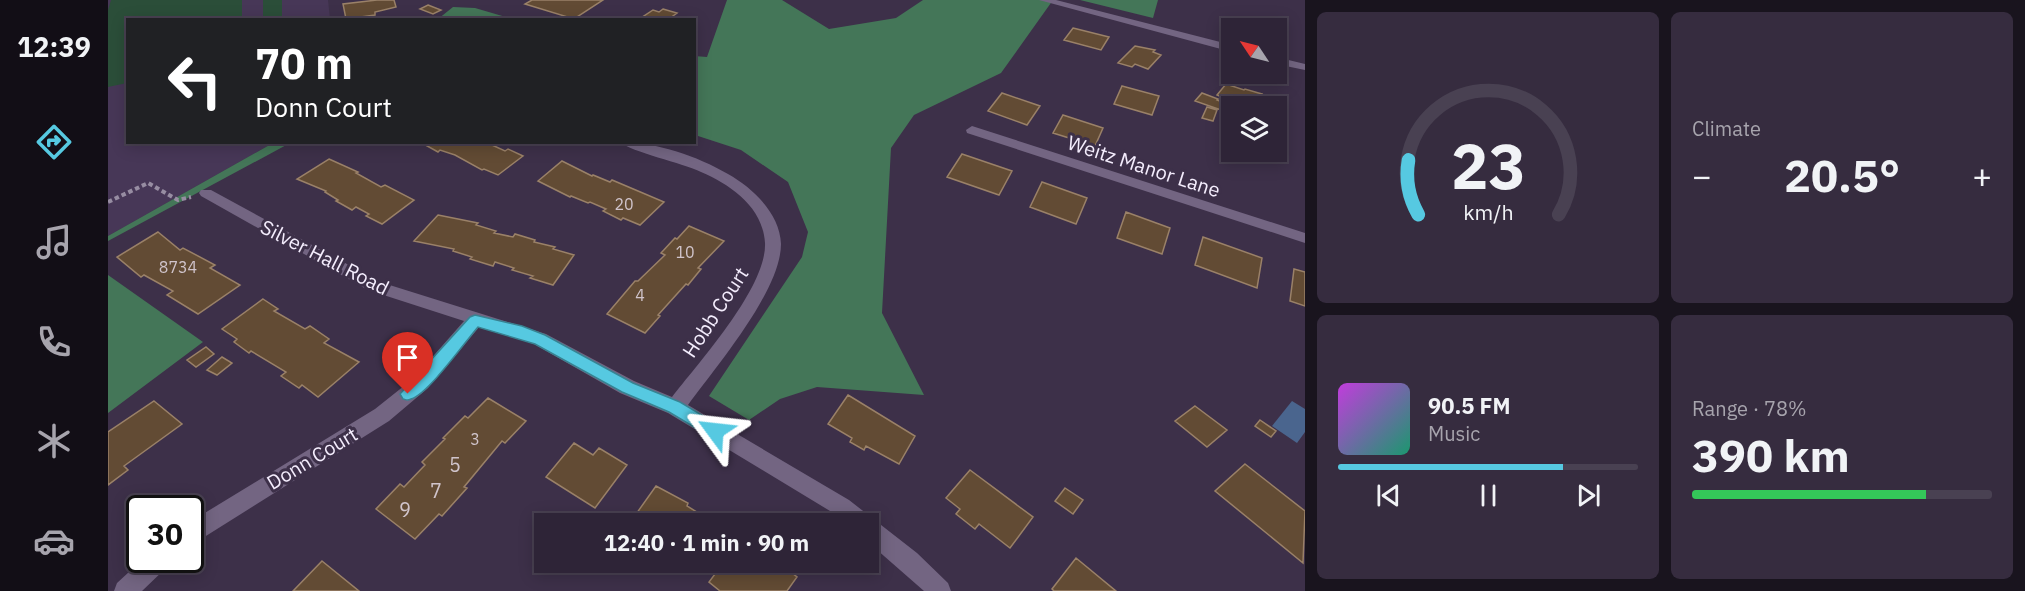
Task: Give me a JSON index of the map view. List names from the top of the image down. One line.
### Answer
{"streets":{"street":["Weitz Manor Lane","Silver Hall Road","Hobb Court","Donn Court"]},"crossings":[["Silver Hall Road","Hobb Court"],["Silver Hall Road","Donn Court"]],"house_numbers":["20","10","8734","4","3","5","7","9"],"north":"top left","page":{"tabs":"12:39","tile":["Climate",["Range · 78%","390 km"]],"turn":["70 m","Donn Court"],"heat":["−","20.5°","+"],"song":["90.5 FM","Music"],"limit":"30","trip":"12:40 · 1 min · 90 m","gauge":["23","km/h"]}}
